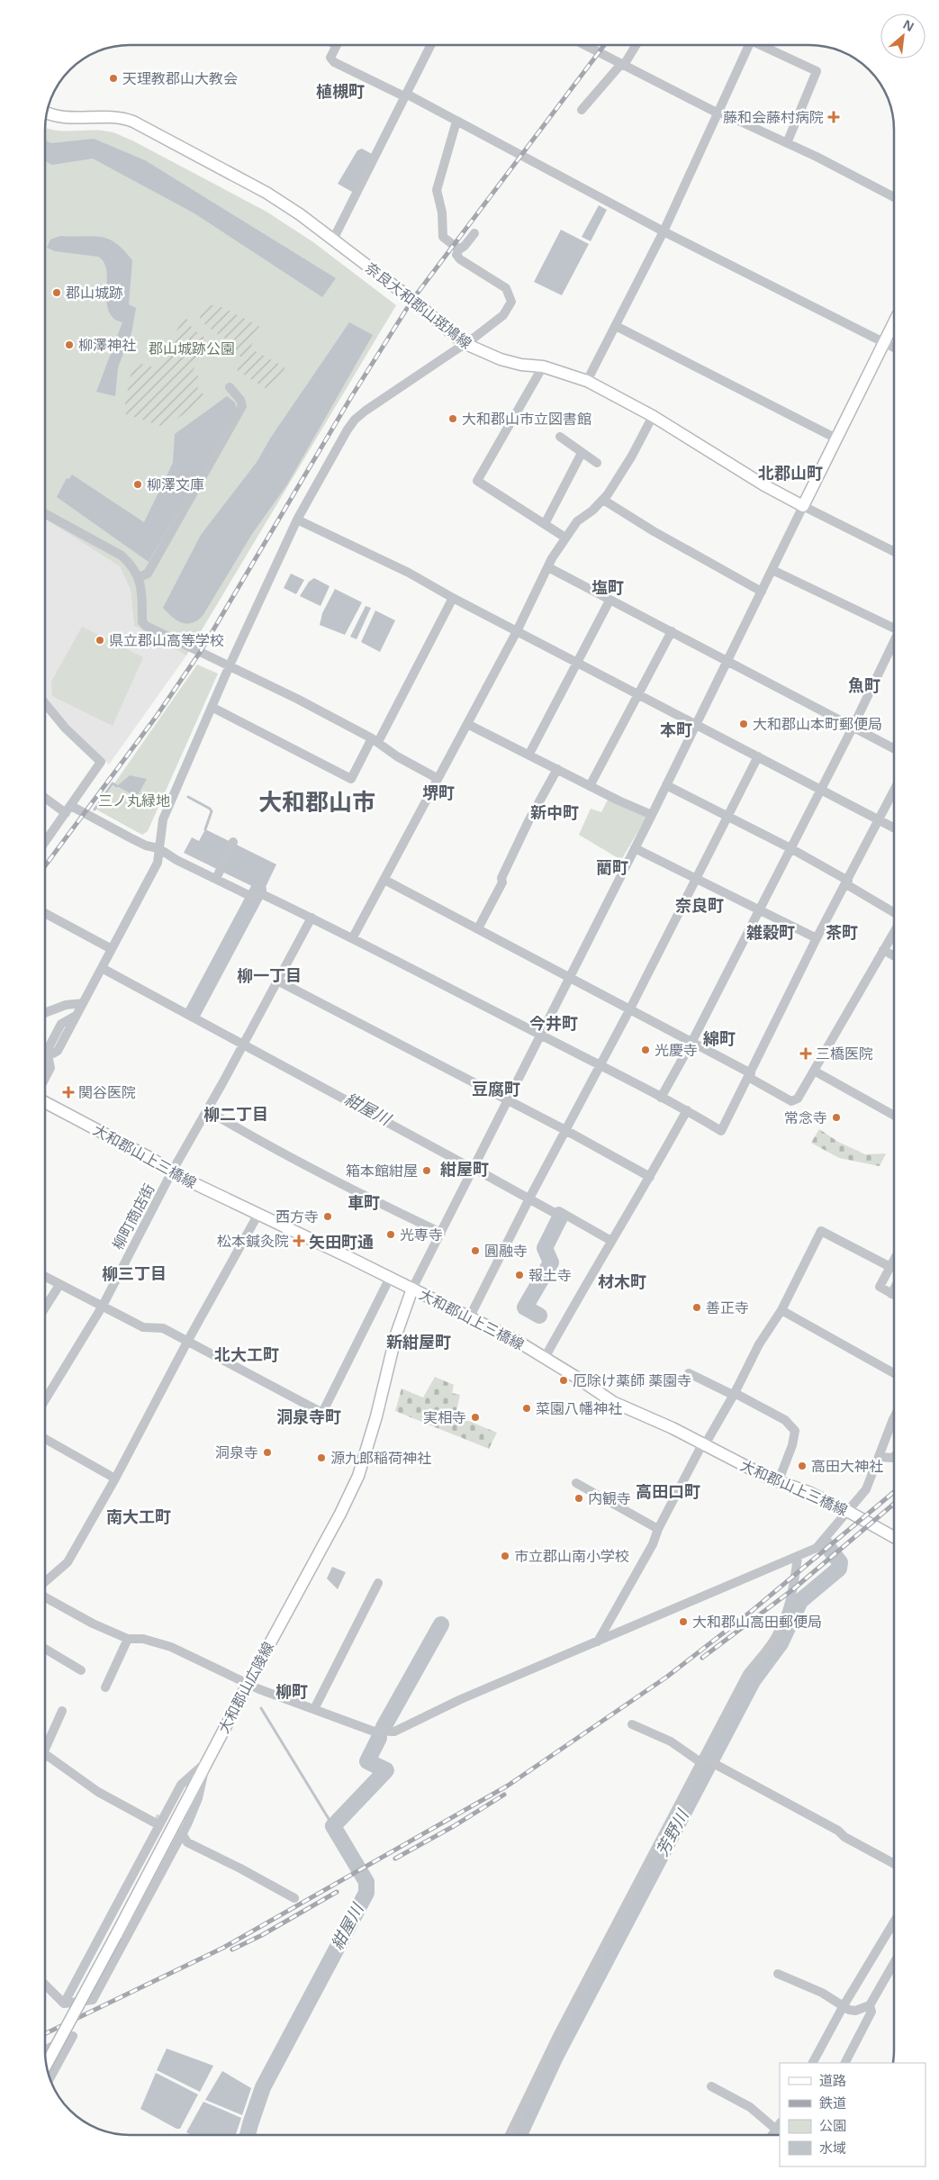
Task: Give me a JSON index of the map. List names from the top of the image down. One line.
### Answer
{"streets":{"main road":["奈良大和郡山斑鳩線","大和郡山上三橋線","大和郡山広陵線"],"street":["柳町商店街"]},"crossings":[["大和郡山上三橋線","柳町商店街"],["大和郡山上三橋線","大和郡山広陵線"]],"districts":["植槻町","北郡山町","塩町","魚町","本町","堺町","大和郡山市","新中町","藺町","奈良町","雑穀町","茶町","柳一丁目","今井町","綿町","豆腐町","柳二丁目","紺屋町","車町","矢田町通","柳三丁目","材木町","新紺屋町","北大工町","洞泉寺町","高田口町","南大工町","柳町"],"water":["紺屋川","芳野川"],"parks":["郡山城跡公園","三ノ丸緑地"],"places":{"other":["天理教郡山大教会","郡山城跡","柳澤神社","大和郡山市立図書館","柳澤文庫","県立郡山高等学校","大和郡山本町郵便局","光慶寺","常念寺","箱本館紺屋","西方寺","光専寺","圓融寺","報土寺","善正寺","厄除け薬師 薬園寺","菜園八幡神社","実相寺","洞泉寺","源九郎稲荷神社","高田大神社","内観寺","市立郡山南小学校","大和郡山高田郵便局"],"health":["藤和会藤村病院","三橋医院","関谷医院","松本鍼灸院"]},"legend":["道路","鉄道","公園","水域"],"north":"top right"}
